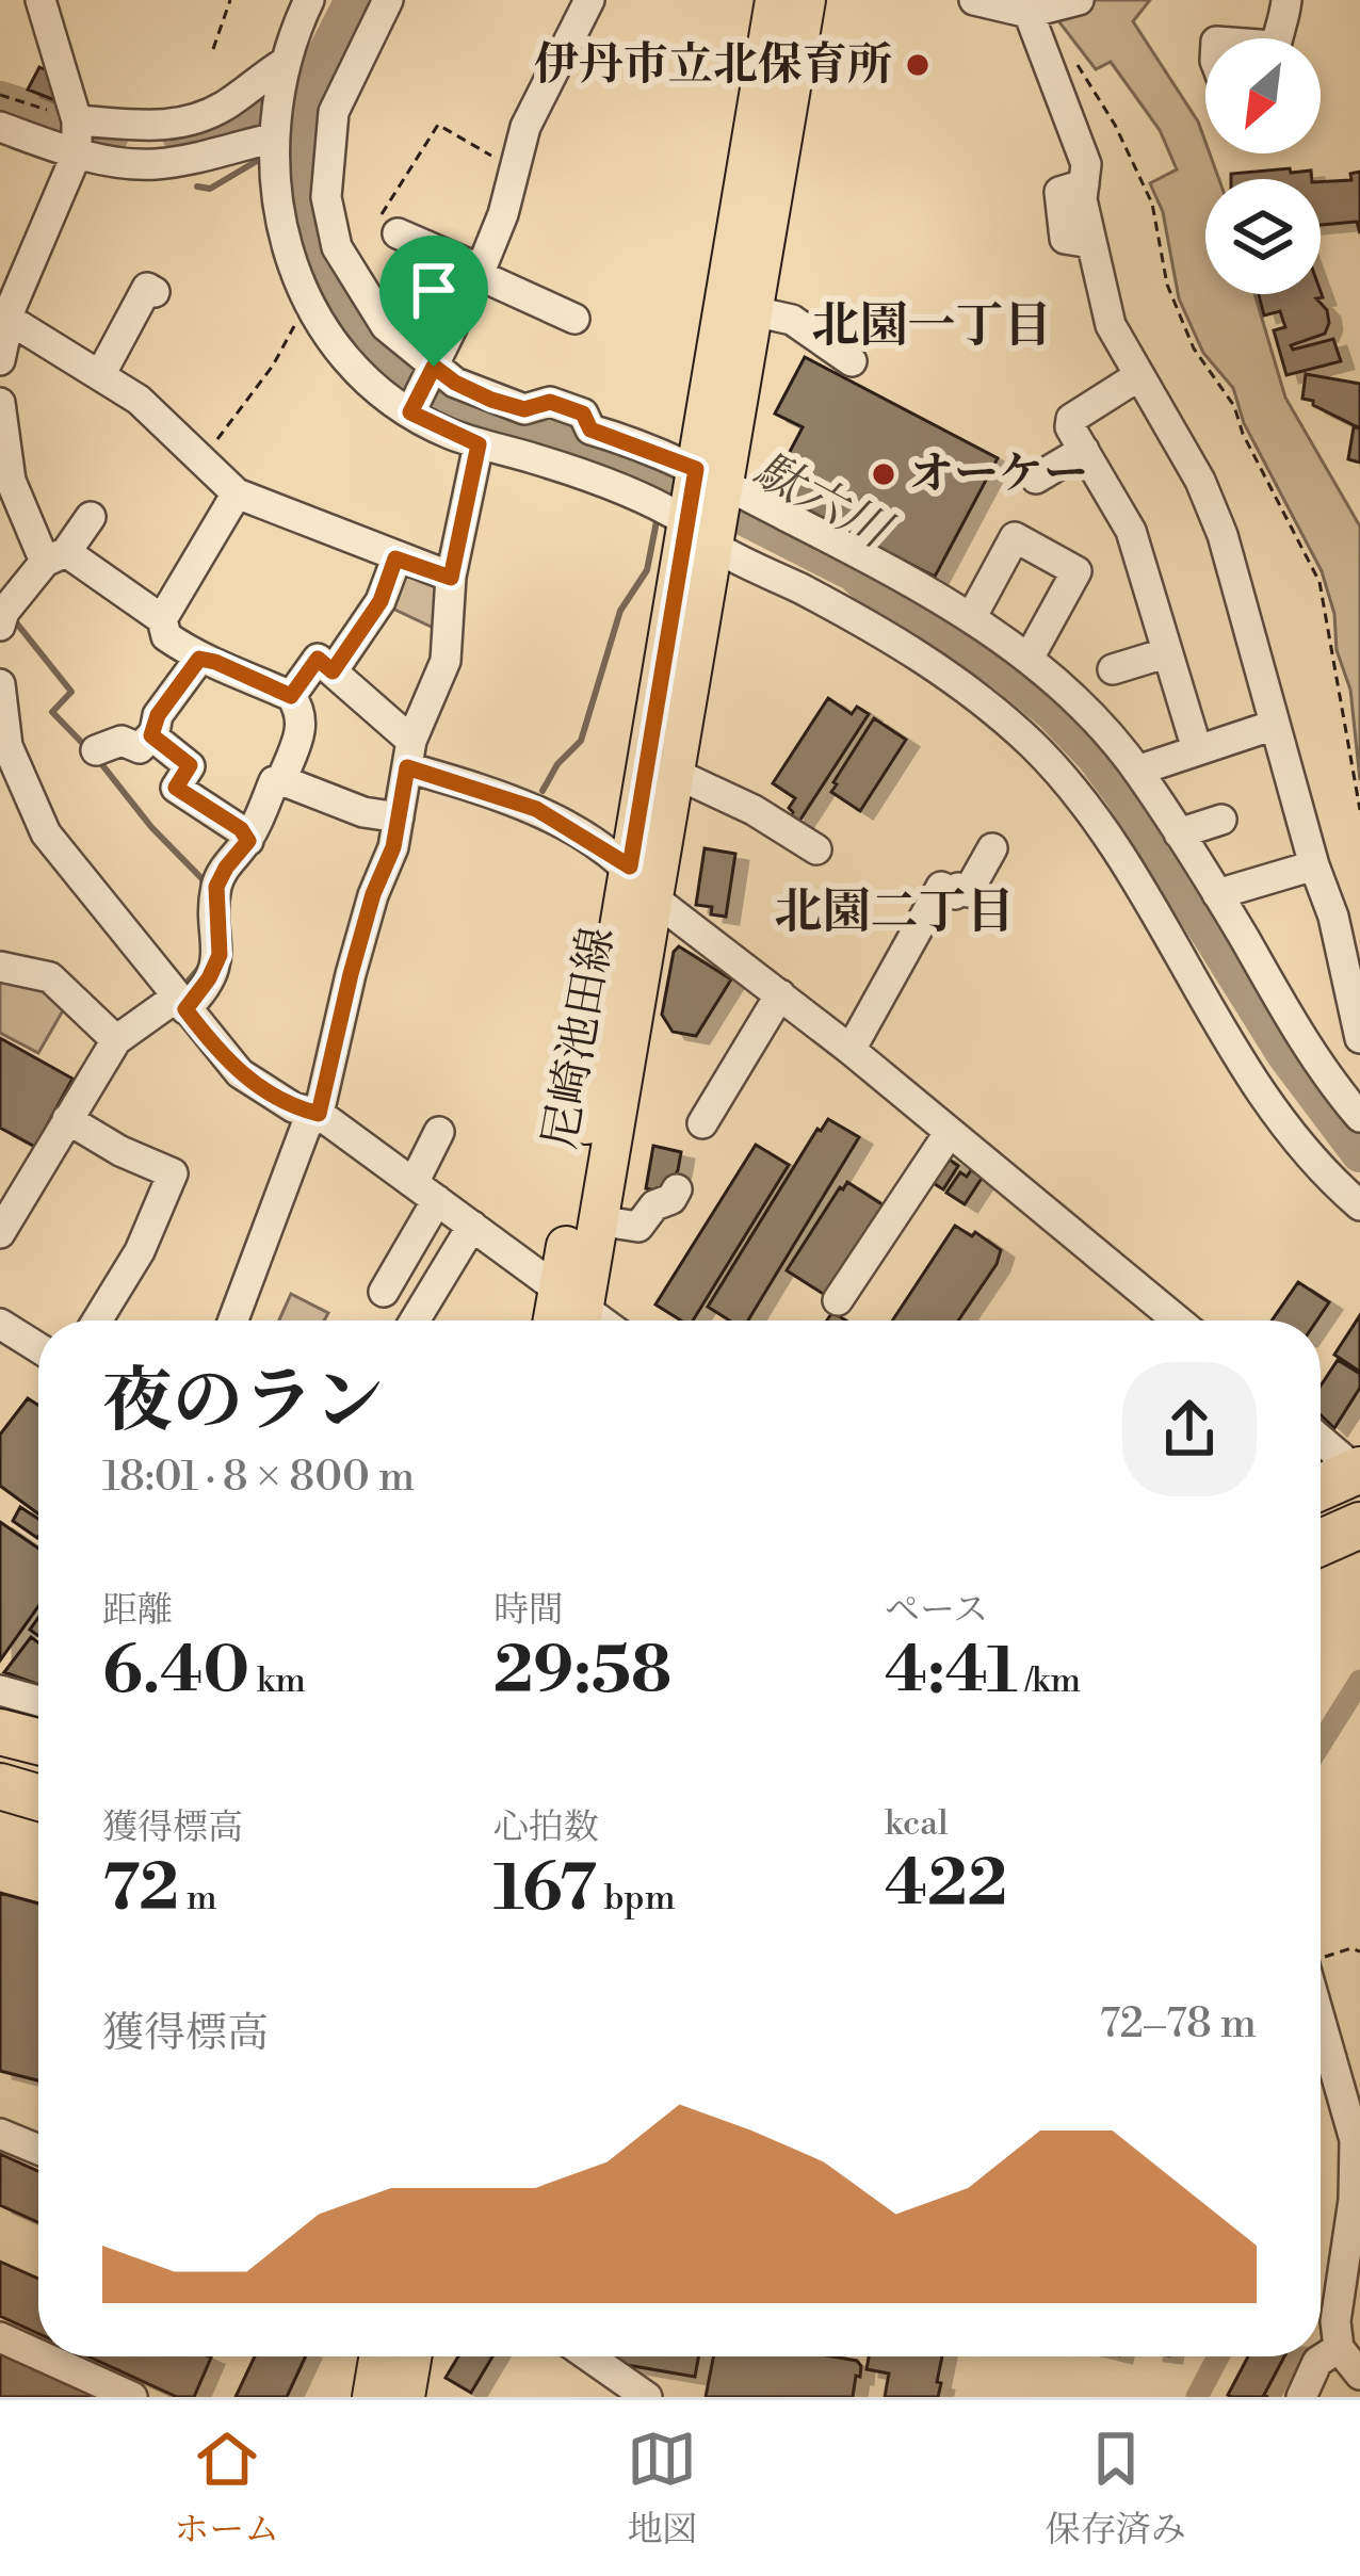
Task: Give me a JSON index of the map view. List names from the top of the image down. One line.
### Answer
{"streets":{"main road":["尼崎池田線"]},"districts":["北園一丁目","北園二丁目"],"water":["駄六川"],"places":["伊丹市立北保育所","オーケー"],"north":"bottom left","page":{"heading":["夜のラン","18:01 · 8 × 800 m"],"stats":[["距離","6.40 km"],["時間","29:58"],["ペース","4:41 /km"],["獲得標高","72 m"],["心拍数","167 bpm"],["kcal","422"]],"chart":["獲得標高","72–78 m"],"tabs":["ホーム","地図","保存済み"]}}
